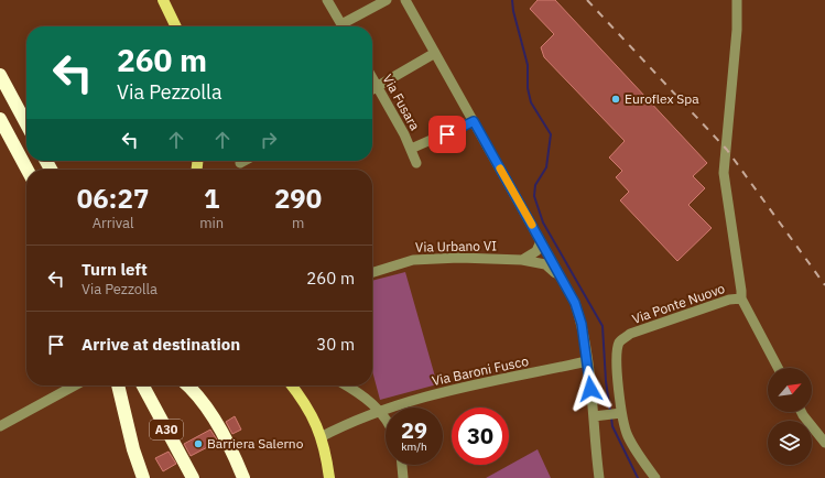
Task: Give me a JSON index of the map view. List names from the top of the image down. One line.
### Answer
{"streets":{"highway":["A30"],"street":["Via Fusara","Via Urbano VI","Via Ponte Nuovo","Via Baroni Fusco"]},"crossings":[["Via Urbano VI","Via Baroni Fusco"]],"places":["Euroflex Spa","Barriera Salerno"],"north":"top right","page":{"turn":["260 m","Via Pezzolla"],"eta":["06:27","Arrival","1","min","290","m"],"list":[{"name":"Turn left","note":"Via Pezzolla","value":"260 m"},{"name":"Arrive at destination","value":"30 m"}],"speed":"29 km/h","limit":"30"}}
